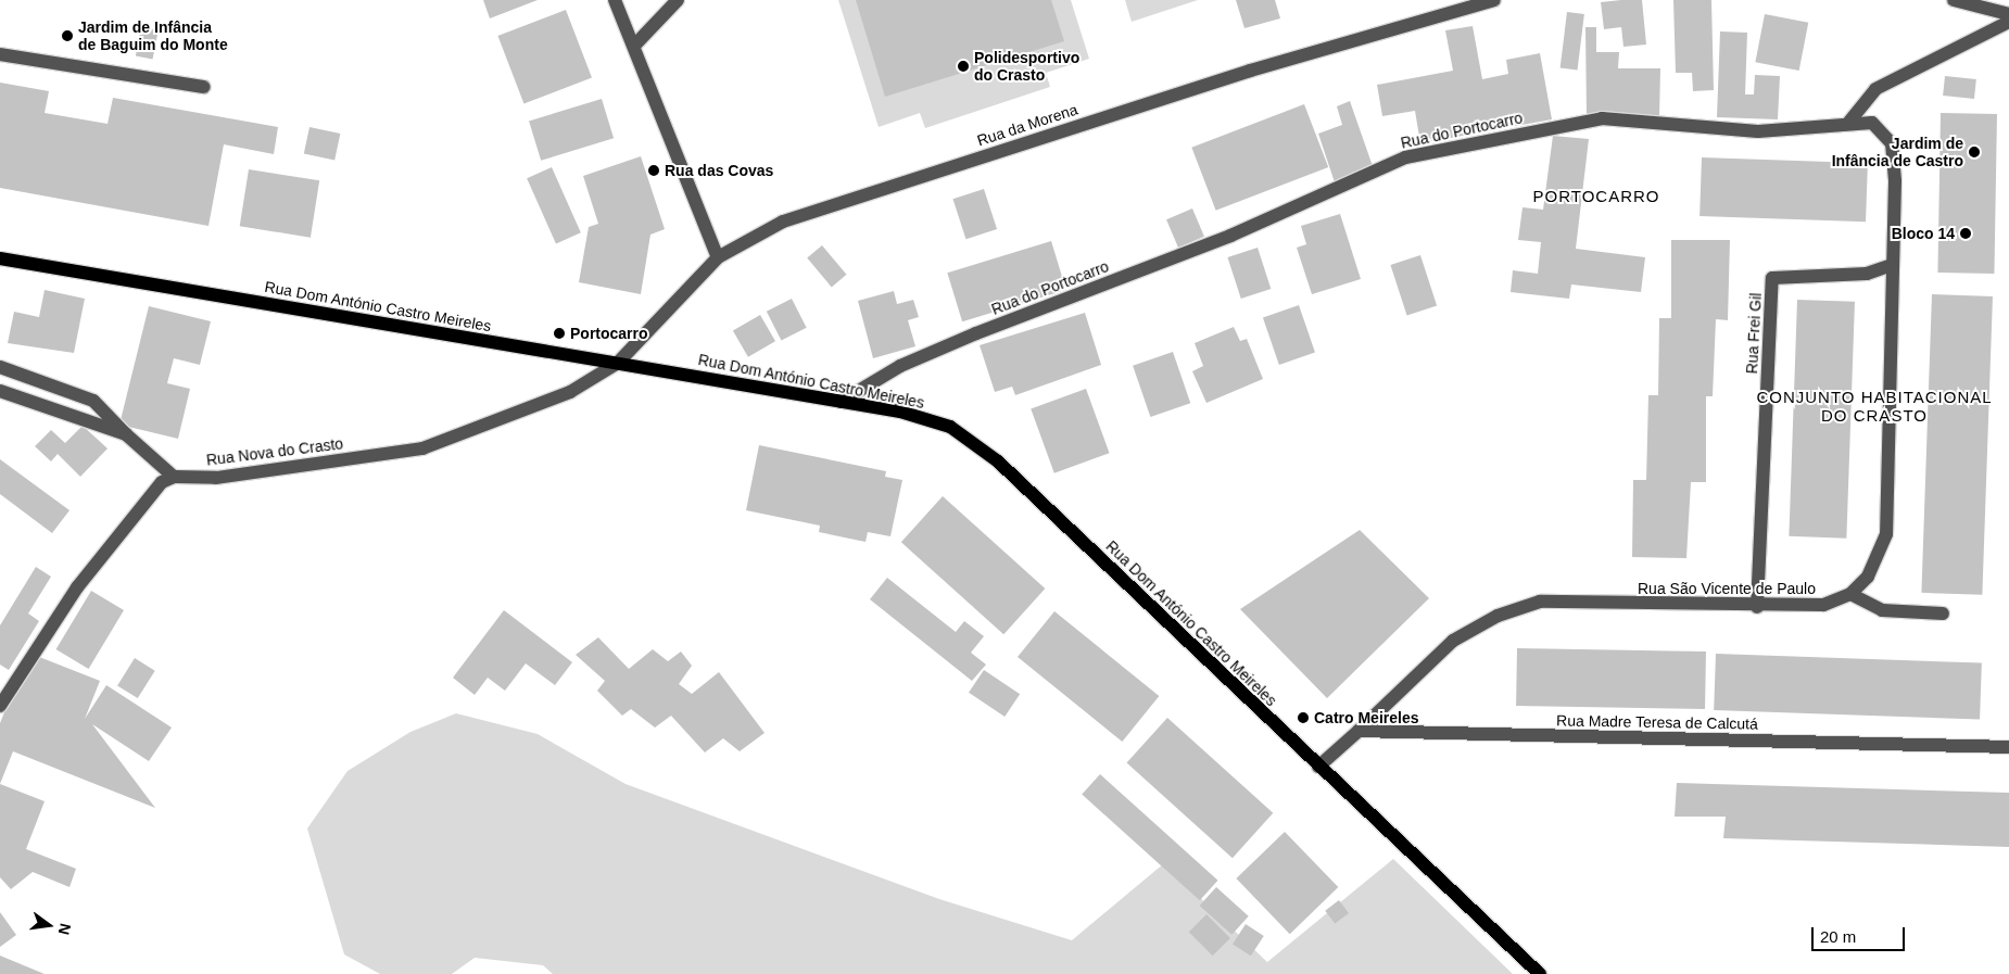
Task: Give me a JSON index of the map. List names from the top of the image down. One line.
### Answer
{"streets":{"main road":["Rua Dom António Castro Meireles"],"street":["Rua da Morena","Rua do Portocarro","Rua Frei Gil","Rua Nova do Crasto","Rua São Vicente de Paulo","Rua Madre Teresa de Calcutá"]},"crossings":[["Rua da Morena","Rua Dom António Castro Meireles"],["Rua da Morena","Rua Nova do Crasto"],["Rua do Portocarro","Rua Dom António Castro Meireles"],["Rua do Portocarro","Rua São Vicente de Paulo"],["Rua Dom António Castro Meireles","Rua Nova do Crasto"],["Rua Frei Gil","Rua São Vicente de Paulo"],["Rua São Vicente de Paulo","Rua Madre Teresa de Calcutá"]],"districts":["PORTOCARRO","CONJUNTO HABITACIONAL DO CRASTO"],"places":["Jardim de Infância de Baguim do Monte","Polidesportivo do Crasto","Jardim de Infância de Castro","Rua das Covas","Bloco 14","Portocarro","Catro Meireles"],"scale_bar":"20 m","north":"right"}
